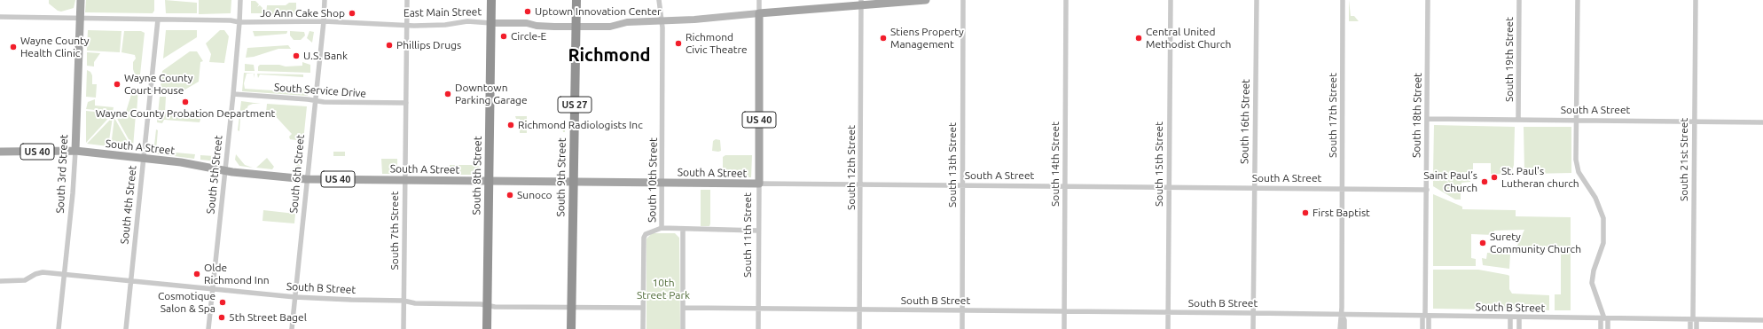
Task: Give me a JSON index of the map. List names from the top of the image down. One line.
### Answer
{"streets":{"highway":["US 27","South 8th Street","South 9th Street"],"main road":["East Main Street","South A Street","US 40","South 3rd Street","South 11th Street"],"street":["South 19th Street","South Service Drive","South 17th Street","South 18th Street","South 16th Street","South 21st Street","South 14th Street","South 15th Street","South 13th Street","South 12th Street","South 6th Street","South 5th Street","South 10th Street","South 4th Street","South 7th Street","South B Street"]},"crossings":[["East Main Street","US 27"],["East Main Street","South 12th Street"],["East Main Street","South 3rd Street"],["East Main Street","South 6th Street"],["East Main Street","South 5th Street"],["East Main Street","South 8th Street"],["East Main Street","South 9th Street"],["East Main Street","South 10th Street"],["East Main Street","South 4th Street"],["East Main Street","South 7th Street"],["East Main Street","South 11th Street"],["South 19th Street","South A Street"],["South Service Drive","South 6th Street"],["South Service Drive","South 5th Street"],["South Service Drive","South 7th Street"],["US 27","South 9th Street"],["South A Street","South 17th Street"],["South A Street","South 18th Street"],["South A Street","South 16th Street"],["South A Street","South 21st Street"],["South A Street","South 14th Street"],["South A Street","South 15th Street"],["South A Street","South 13th Street"],["South A Street","South 12th Street"],["South A Street","South 3rd Street"],["South A Street","South 6th Street"],["South A Street","South 5th Street"],["South A Street","South 8th Street"],["South A Street","South 9th Street"],["South A Street","South 10th Street"],["South A Street","South 4th Street"],["South A Street","South 7th Street"],["South A Street","South 11th Street"],["South 17th Street","South B Street"],["South 18th Street","South B Street"],["South 16th Street","South B Street"],["South 21st Street","South B Street"],["South 14th Street","South B Street"],["South 15th Street","South B Street"],["South 13th Street","South B Street"],["South 12th Street","South B Street"],["South 3rd Street","South B Street"],["South 6th Street","South B Street"],["South 5th Street","South B Street"],["South 8th Street","South B Street"],["South 9th Street","South B Street"],["South 10th Street","South B Street"],["South 4th Street","South B Street"],["South 7th Street","South B Street"],["South 11th Street","South B Street"]],"districts":["Richmond"],"parks":["10th Street Park"],"places":["Uptown Innovation Center","Jo Ann Cake Shop","Circle-E","Stiens Property Management","Central United Methodist Church","Richmond Civic Theatre","Phillips Drugs","Wayne County Health Clinic","U.S. Bank","Wayne County Court House","Downtown Parking Garage","Wayne County Probation Department","Richmond Radiologists Inc","St. Paul's Lutheran church","Saint Paul’s Church","Sunoco","First Baptist","Surety Community Church","Olde Richmond Inn","Cosmotique Salon & Spa","5th Street Bagel"]}
